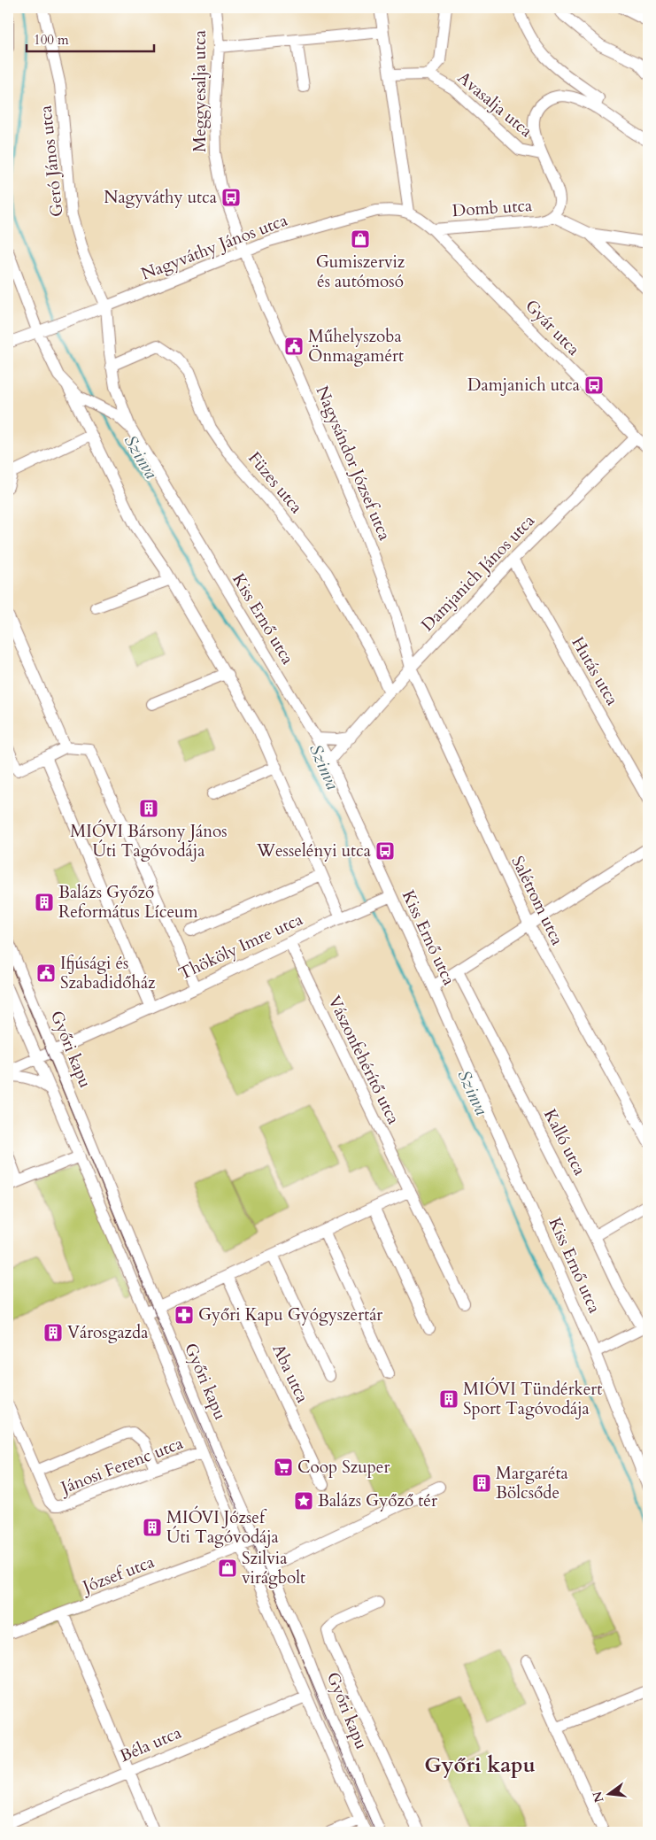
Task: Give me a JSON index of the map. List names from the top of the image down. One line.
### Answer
{"streets":{"street":["Meggyesalja utca","Avasalja utca","Geró János utca","Domb utca","Nagyváthy János utca","Gyár utca","Nagysándor József utca","Füzes utca","Damjanich János utca","Kiss Ernő utca","Hutás utca","Salétrom utca","Thököly Imre utca","Győri kapu","Vászonfehérítő utca","Kalló utca","Aba utca","Jánosi Ferenc utca","József utca","Béla utca"]},"crossings":[["Meggyesalja utca","Nagyváthy János utca"],["Meggyesalja utca","Nagysándor József utca"],["Avasalja utca","Domb utca"],["Geró János utca","Nagyváthy János utca"],["Geró János utca","Kiss Ernő utca"],["Domb utca","Gyár utca"],["Nagyváthy János utca","Nagysándor József utca"],["Nagyváthy János utca","Kiss Ernő utca"],["Gyár utca","Damjanich János utca"],["Nagysándor József utca","Damjanich János utca"],["Nagysándor József utca","Salétrom utca"],["Füzes utca","Damjanich János utca"],["Füzes utca","Kiss Ernő utca"],["Damjanich János utca","Kiss Ernő utca"],["Damjanich János utca","Hutás utca"],["Damjanich János utca","Salétrom utca"],["Kiss Ernő utca","Thököly Imre utca"],["Thököly Imre utca","Győri kapu"],["Thököly Imre utca","Vászonfehérítő utca"],["Győri kapu","Jánosi Ferenc utca"],["Győri kapu","József utca"],["Győri kapu","Béla utca"]],"districts":["Győri kapu"],"water":["Szinva"],"places":{"bus stop":["Nagyváthy utca","Damjanich utca","Wesselényi utca"],"shop":["Gumiszerviz és autómosó","Szilvia virágbolt"],"public building":["Műhelyszoba Önmagamért","Ifjúsági és Szabadidőház"],"building":["MIÓVI Bársony János Úti Tagóvodája","Balázs Győző Református Líceum","Városgazda","MIÓVI Tündérkert Sport Tagóvodája","Margaréta Bölcsőde","MIÓVI József Úti Tagóvodája"],"pharmacy":["Győri Kapu Gyógyszertár"],"supermarket":["Coop Szuper"],"place":["Balázs Győző tér"]},"scale_bar":"100 m","north":"left"}
